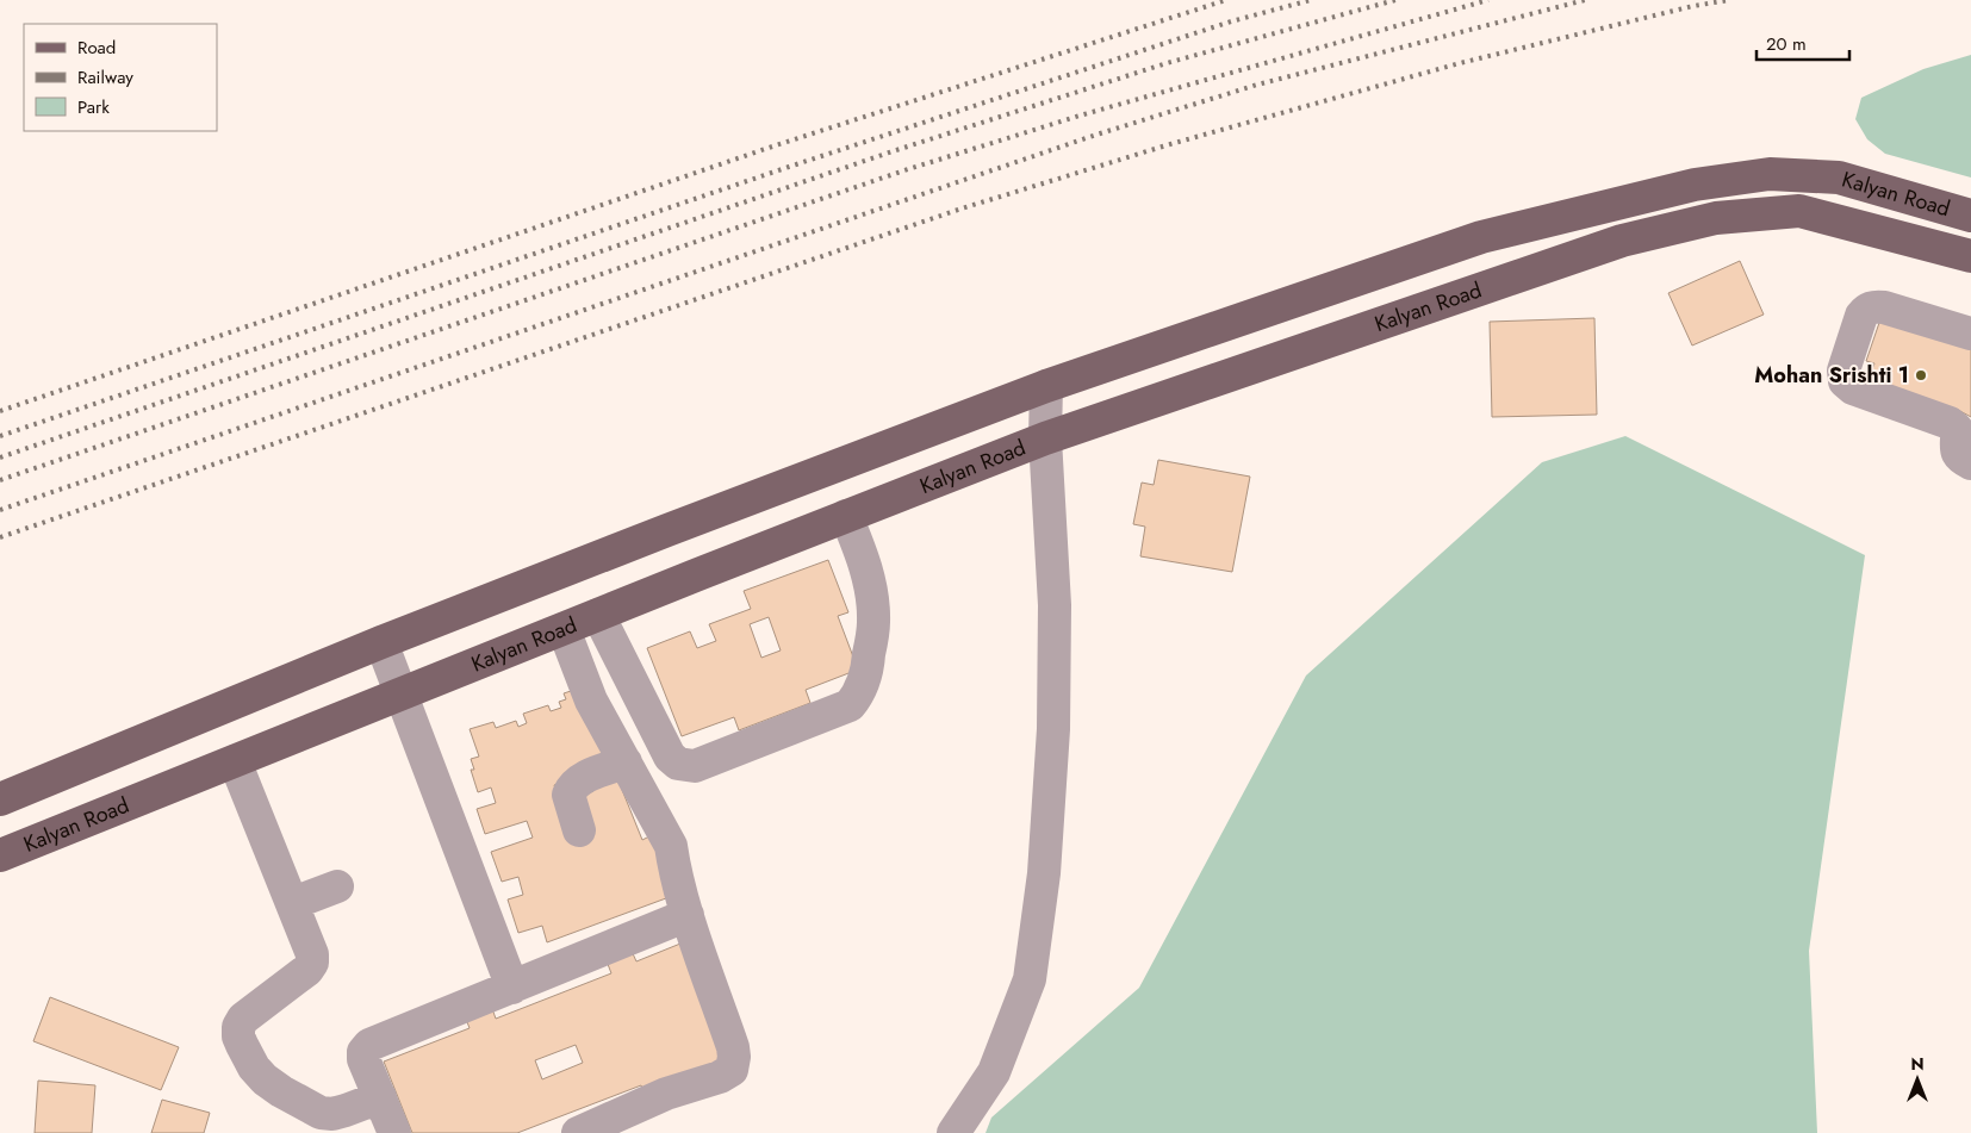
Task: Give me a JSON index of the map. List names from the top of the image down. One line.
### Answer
{"streets":{"main road":["Kalyan Road"]},"places":["Mohan Srishti 1"],"legend":["Road","Railway","Park"],"scale_bar":"20 m","north":"top"}
